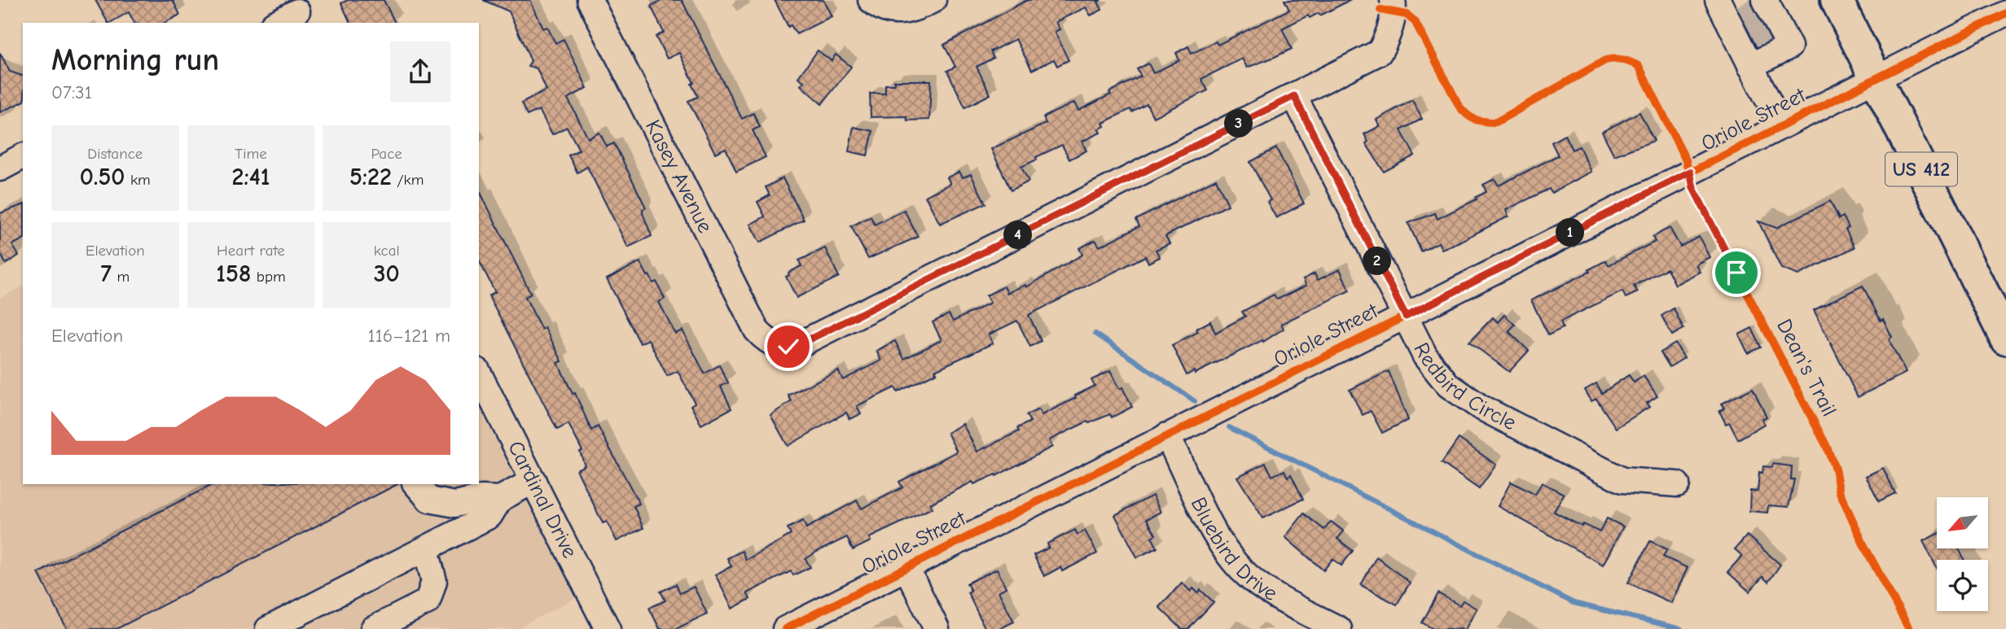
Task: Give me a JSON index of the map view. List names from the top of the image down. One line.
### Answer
{"streets":{"highway":["US 412"],"street":["Oriole Street","Kasey Avenue","Redbird Circle","Cardinal Drive","Bluebird Drive"],"cycle path":["Dean's Trail"]},"crossings":[["Oriole Street","US 412"],["Oriole Street","Redbird Circle"],["Oriole Street","Bluebird Drive"],["Kasey Avenue","Redbird Circle"]],"north":"bottom left","page":{"heading":["Morning run","07:31"],"pins":["3","1","4","2"],"stats":[["Distance","0.50 km"],["Time","2:41"],["Pace","5:22 /km"],["Elevation","7 m"],["Heart rate","158 bpm"],["kcal","30"]],"chart":["Elevation","116–121 m"]}}
